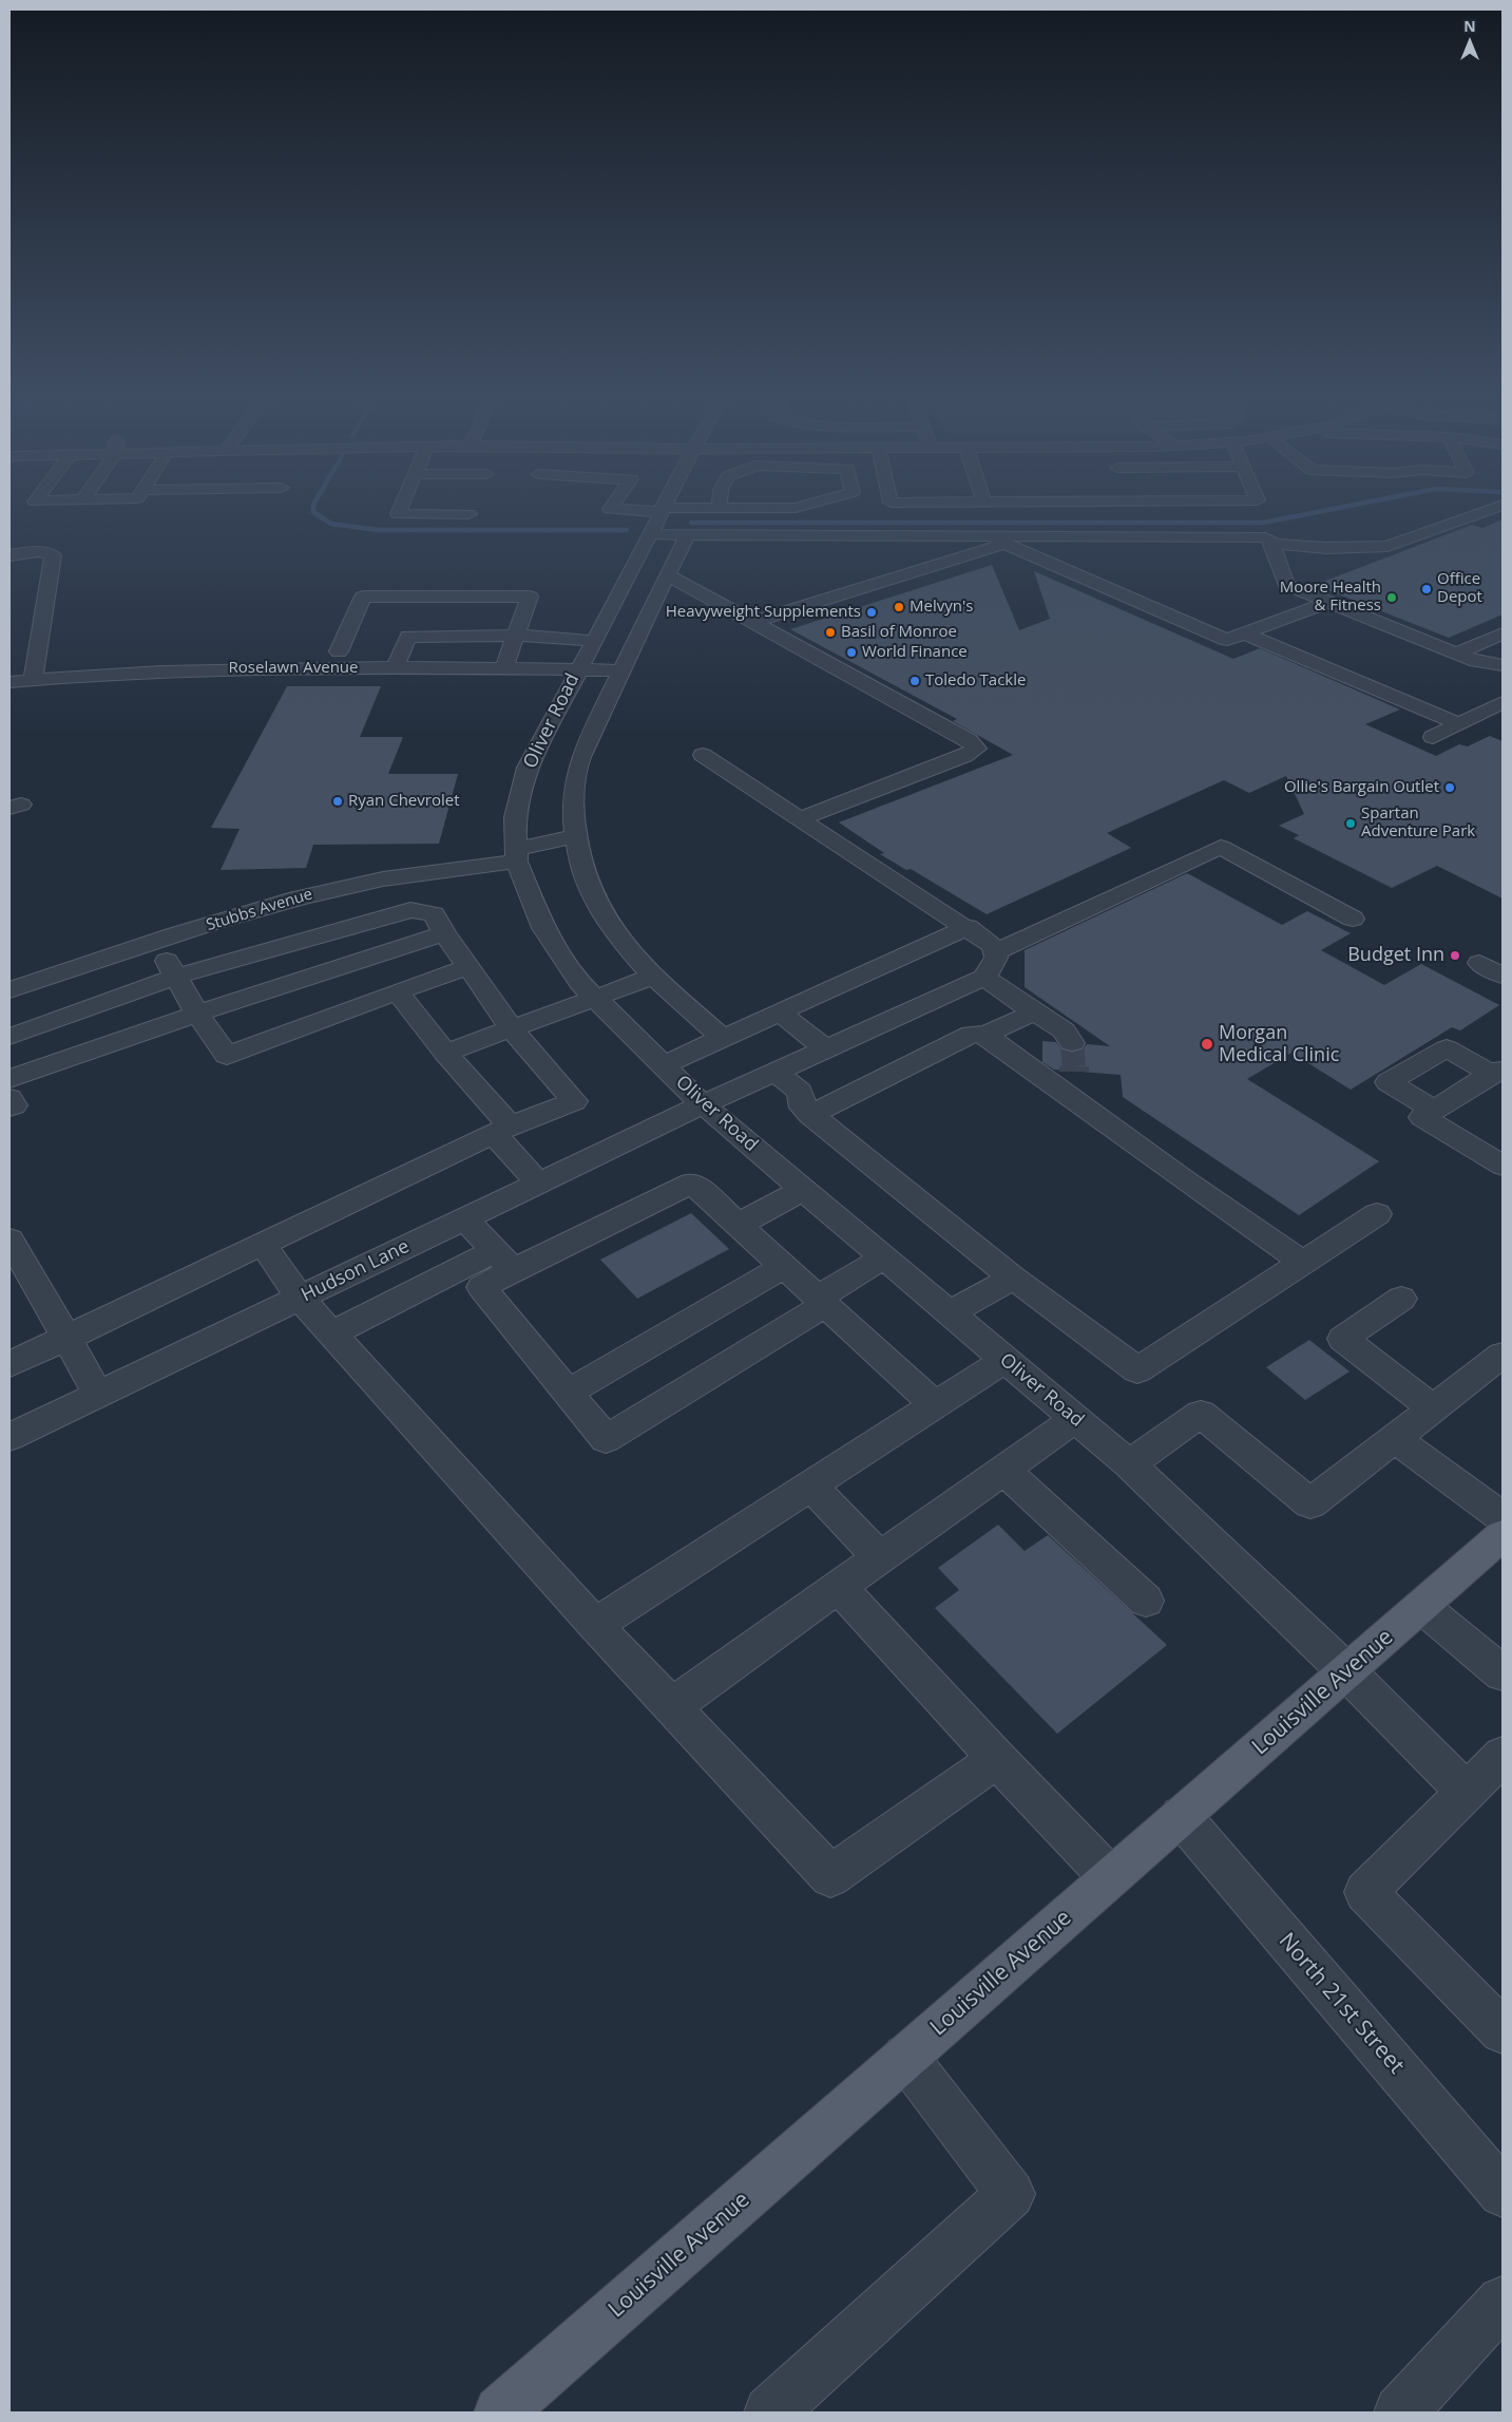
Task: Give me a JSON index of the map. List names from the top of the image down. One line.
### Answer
{"streets":{"main road":["Louisville Avenue"],"street":["Roselawn Avenue","Oliver Road","Stubbs Avenue","Hudson Lane","North 21st Street"]},"crossings":[["Roselawn Avenue","Oliver Road"],["Oliver Road","Stubbs Avenue"],["Oliver Road","Hudson Lane"],["Oliver Road","Louisville Avenue"],["Louisville Avenue","North 21st Street"]],"places":["Office Depot","Moore Health & Fitness","Melvyn's","Heavyweight Supplements","Basil of Monroe","World Finance","Toledo Tackle","Ollie's Bargain Outlet","Ryan Chevrolet","Spartan Adventure Park","Budget Inn","Morgan Medical Clinic"],"north":"top"}
